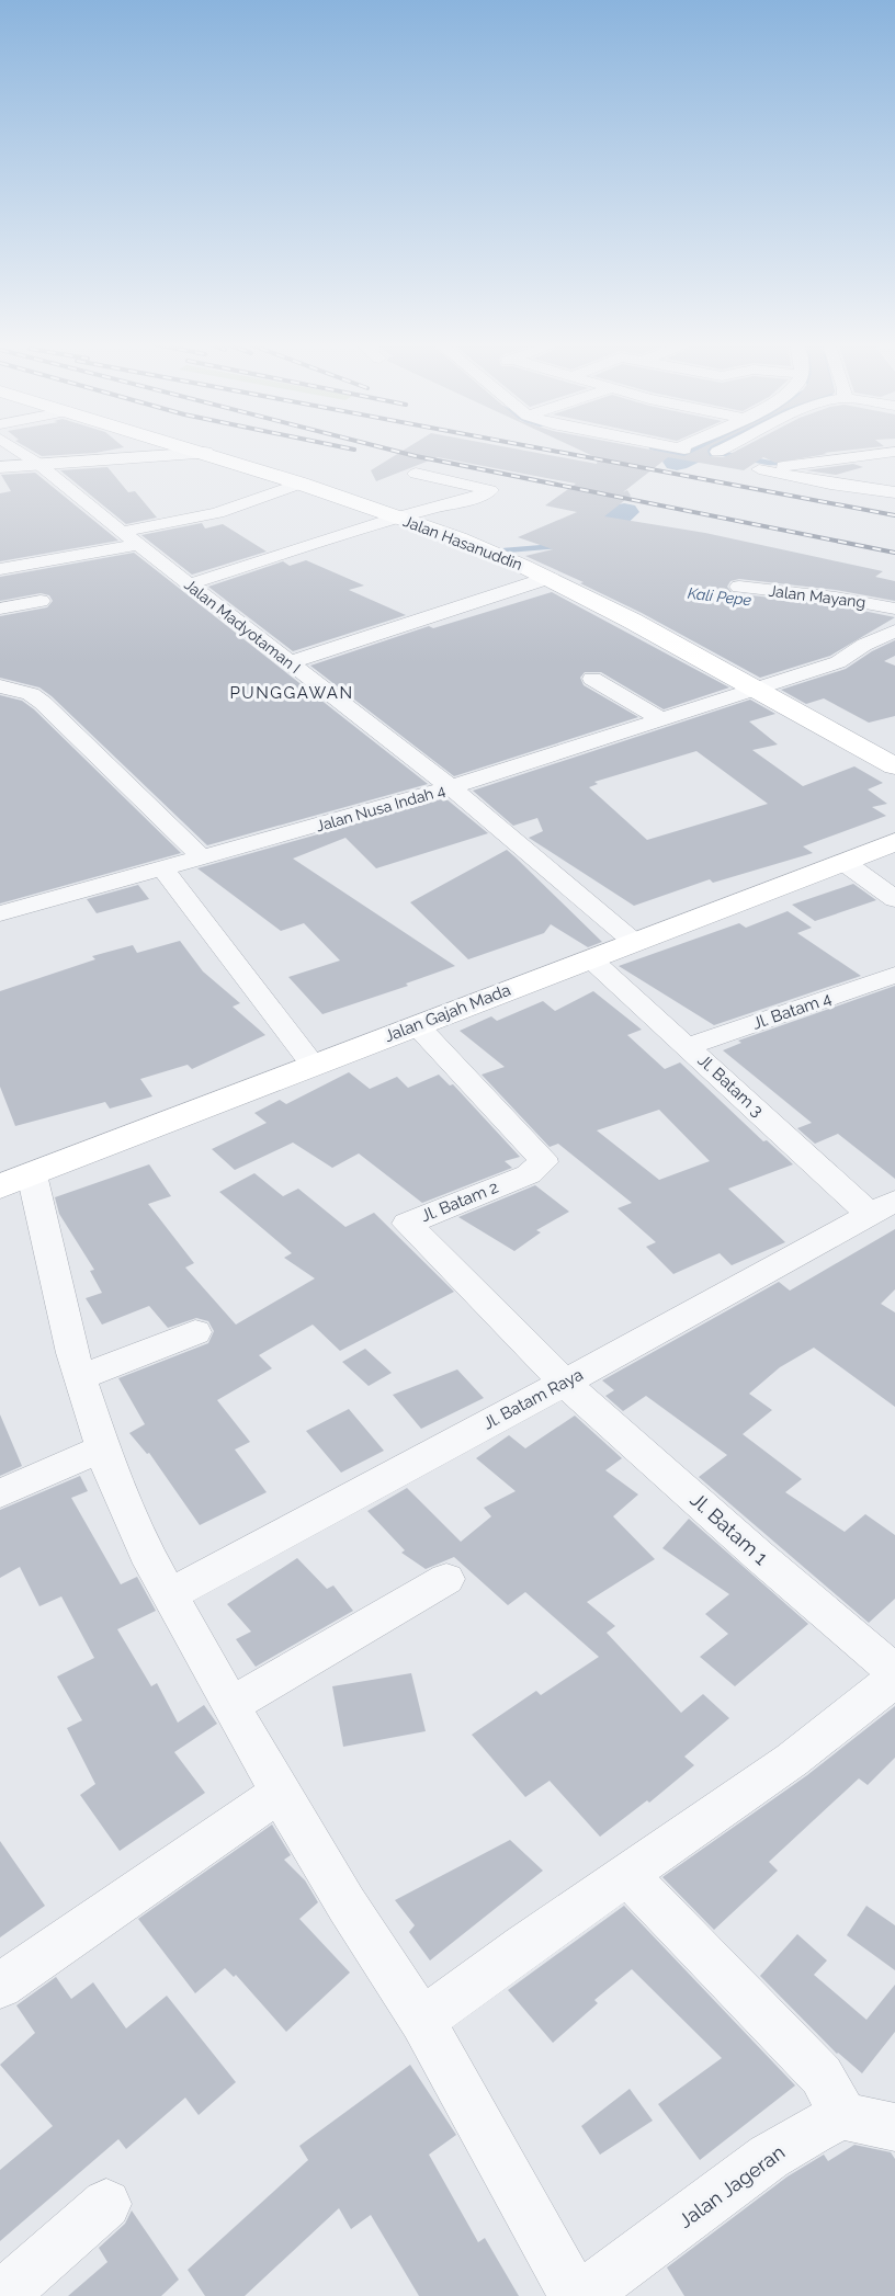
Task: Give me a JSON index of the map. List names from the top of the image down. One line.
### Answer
{"streets":{"main road":["Jalan Hasanuddin","Jalan Gajah Mada"],"street":["Jalan Mayang","Jalan Madyotaman I","Jalan Nusa Indah 4","Jl. Batam 4","Jl. Batam 3","Jl. Batam 2","Jl. Batam Raya","Jl. Batam 1","Jalan Jageran"]},"crossings":[["Jalan Hasanuddin","Jalan Nusa Indah 4"],["Jalan Madyotaman I","Jalan Nusa Indah 4"],["Jalan Madyotaman I","Jalan Gajah Mada"],["Jl. Batam 4","Jl. Batam 3"],["Jalan Gajah Mada","Jl. Batam 3"],["Jalan Gajah Mada","Jl. Batam 2"],["Jl. Batam 3","Jl. Batam Raya"],["Jl. Batam 2","Jl. Batam Raya"],["Jl. Batam 2","Jl. Batam 1"],["Jl. Batam Raya","Jl. Batam 1"]],"districts":["PUNGGAWAN"],"water":["Kali Pepe"]}
